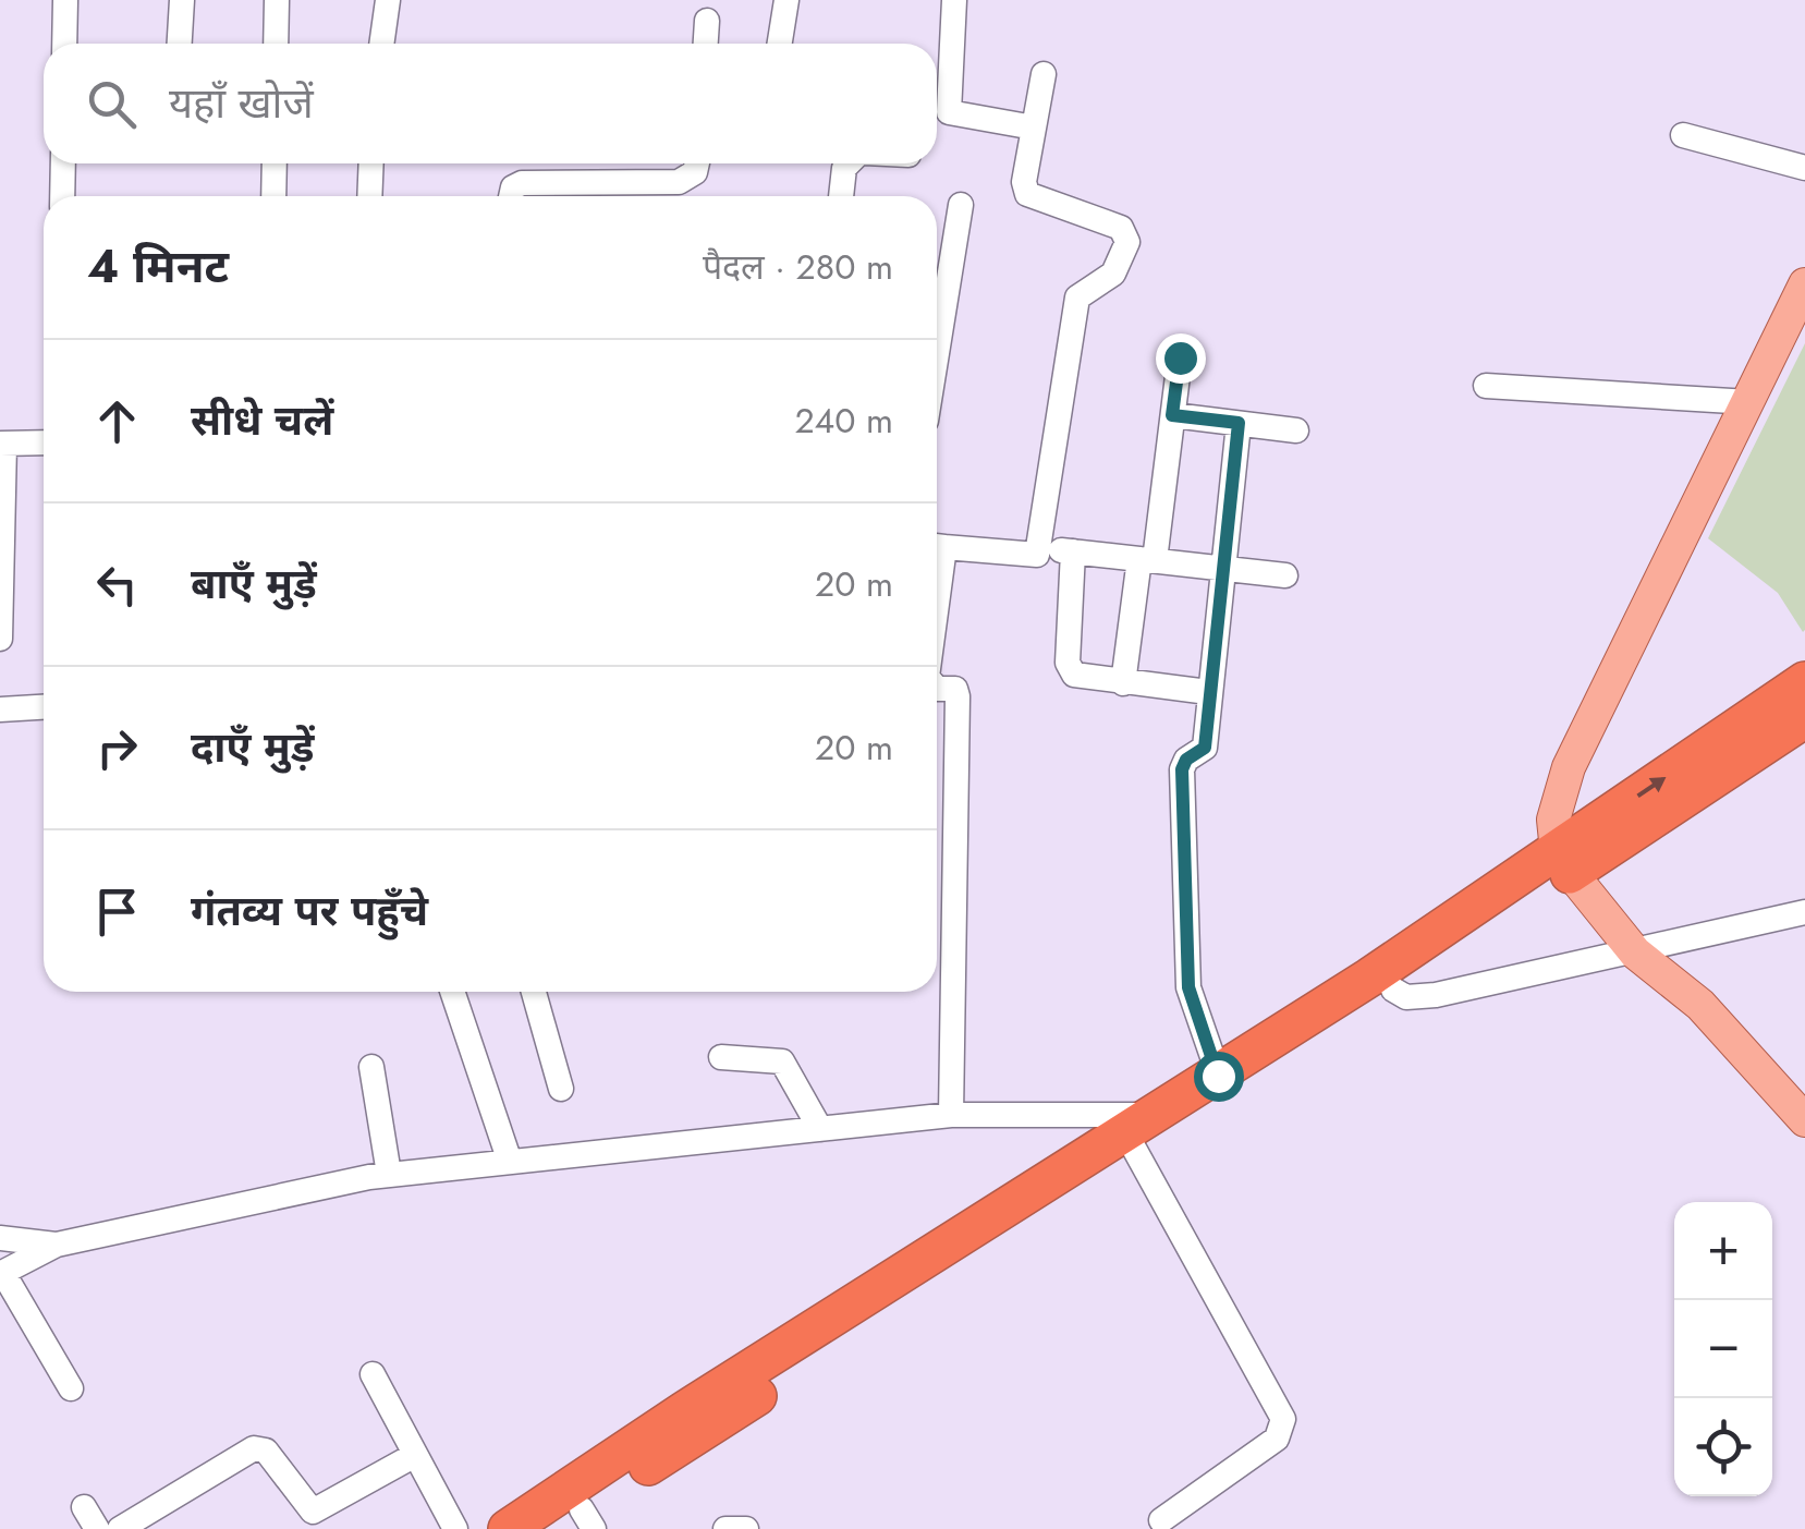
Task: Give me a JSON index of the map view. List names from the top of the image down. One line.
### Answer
{"page":{"search":"यहाँ खोजें","heading":["4 मिनट","पैदल · 280 m"],"list":[["सीधे चलें","240 m"],["बाएँ मुड़ें","20 m"],["दाएँ मुड़ें","20 m"],"गंतव्य पर पहुँचे"],"map_buttons":["+","−"]}}
